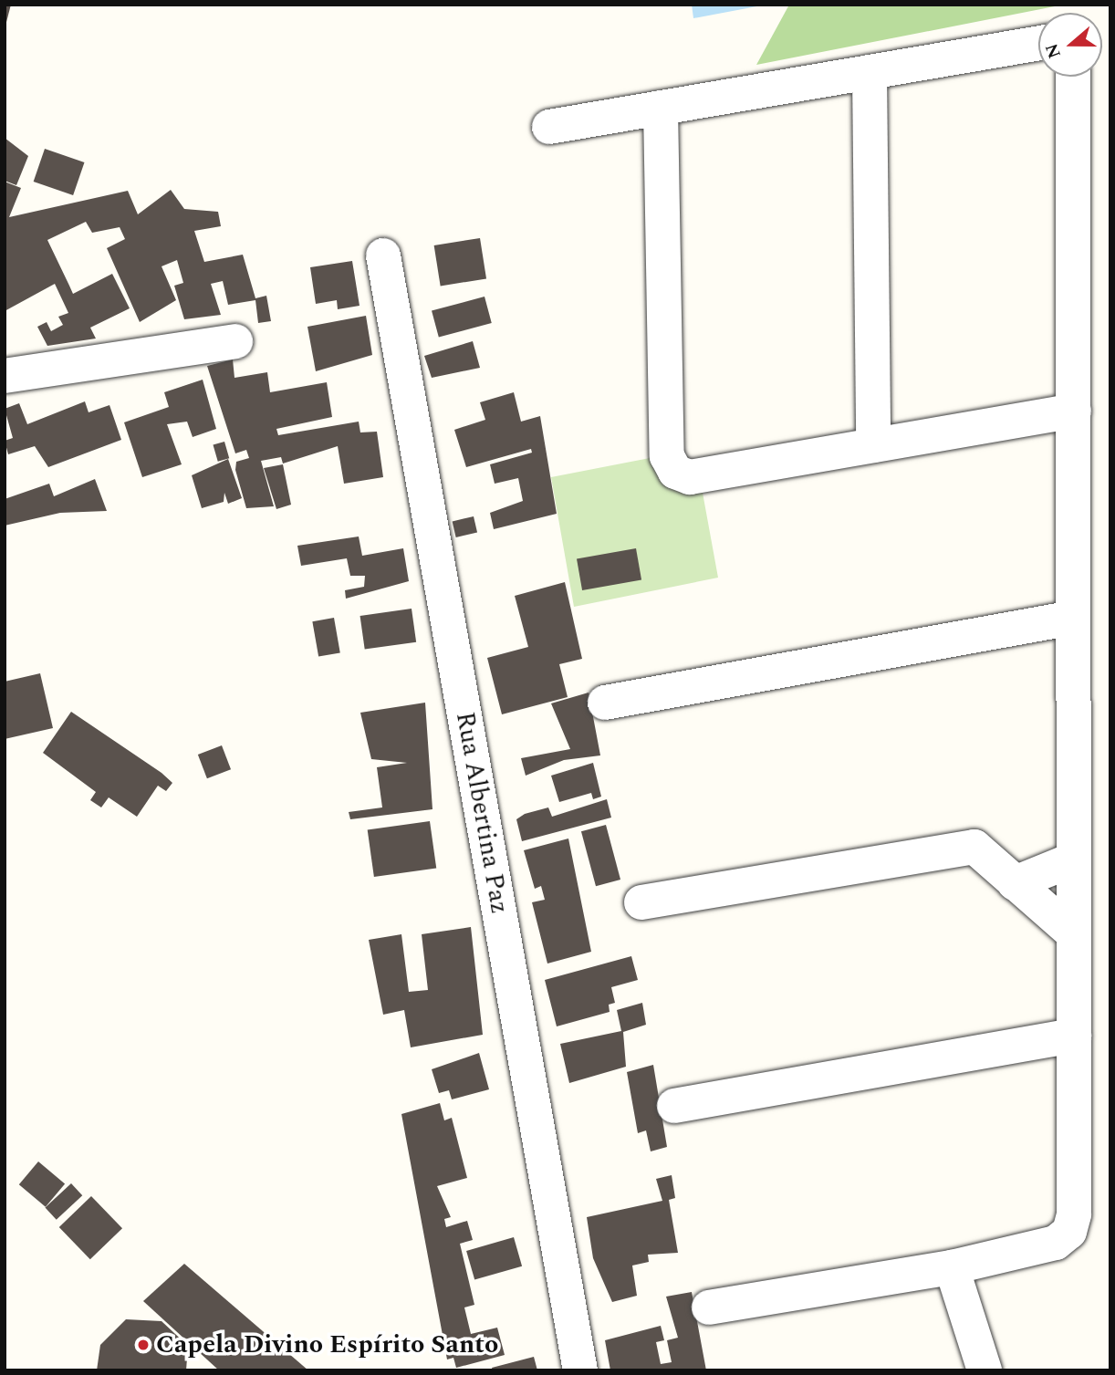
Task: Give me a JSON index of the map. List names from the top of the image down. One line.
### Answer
{"streets":{"street":["Rua Albertina Paz"]},"places":["Capela Divino Espírito Santo"],"north":"left"}
